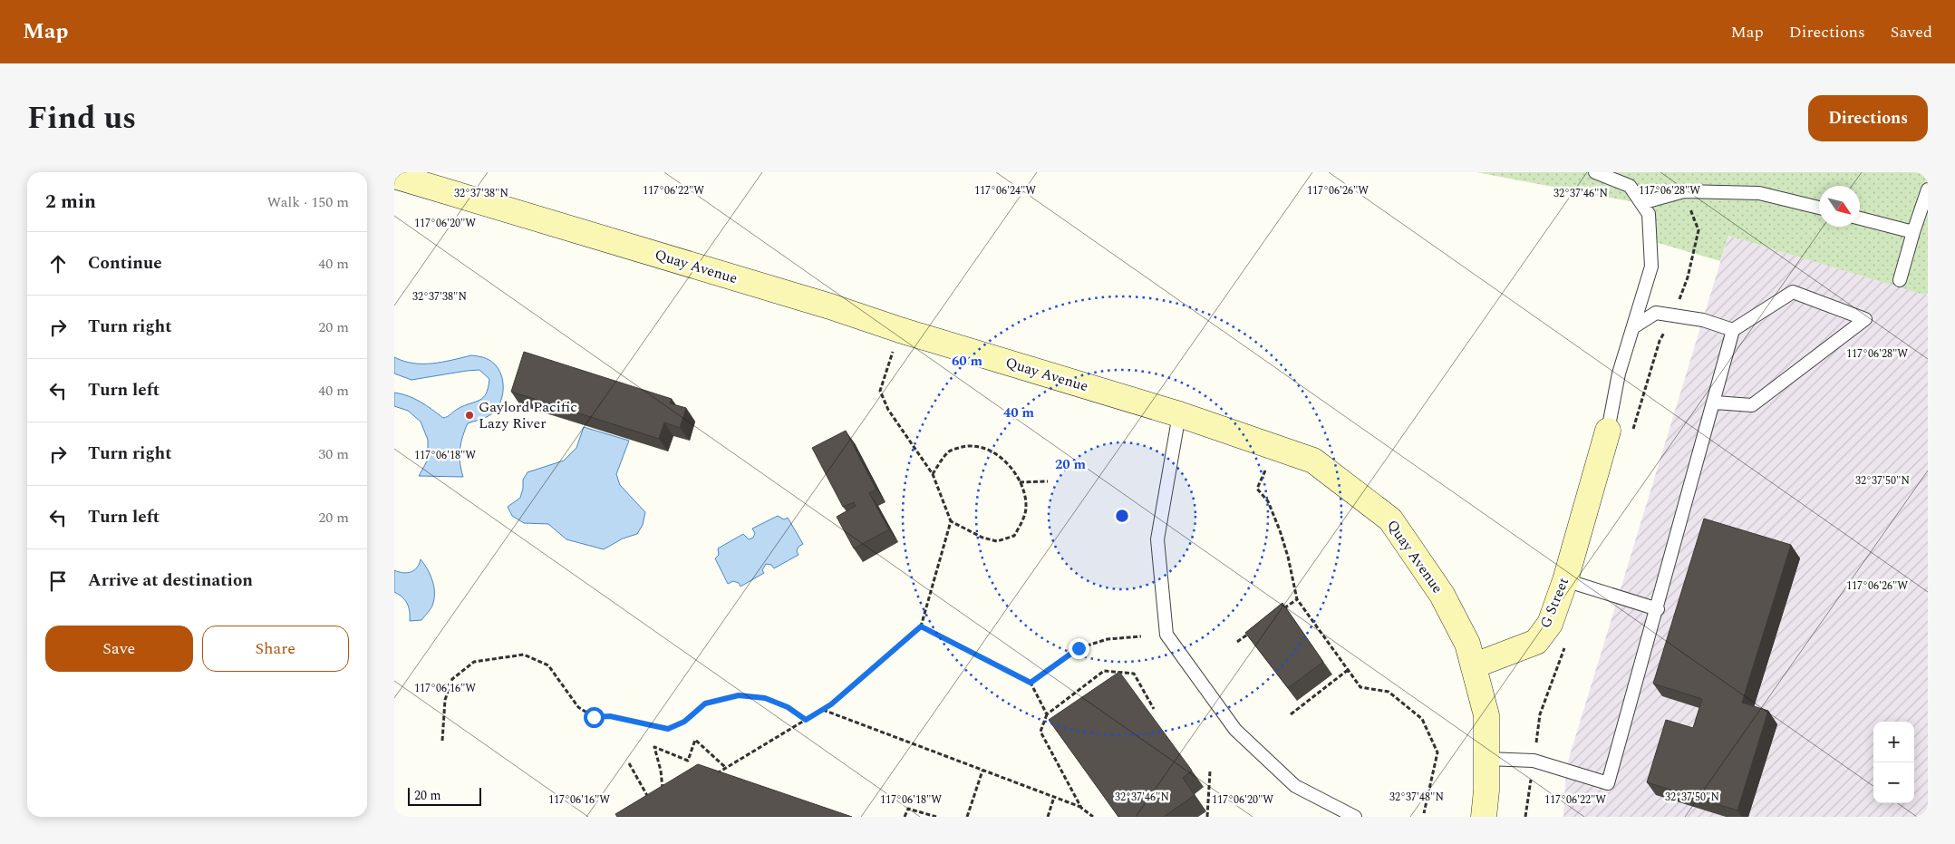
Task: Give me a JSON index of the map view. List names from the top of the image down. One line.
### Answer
{"streets":{"street":["Quay Avenue","G Street"]},"crossings":[["Quay Avenue","G Street"]],"places":["Gaylord Pacific Lazy River"],"scale_bar":"20 m","north":"bottom right","page":{"header":"Map","nav":["Map","Directions","Saved"],"title":"Find us","buttons":["Directions",["Save","Share"]],"heading":["2 min","Walk · 150 m"],"list":[["Continue","40 m"],["Turn right","20 m"],["Turn left","40 m"],["Turn right","30 m"],["Turn left","20 m"],"Arrive at destination"],"map_buttons":["+","−"],"scale":"20 m"},"coordinates":["117°06'22\"W","117°06'24\"W","117°06'26\"W","117°06'28\"W","32°37'38\"N","32°37'46\"N","117°06'20\"W","117°06'18\"W","32°37'50\"N","117°06'16\"W","32°37'48\"N"],"rings":["60 m","40 m","20 m"]}
